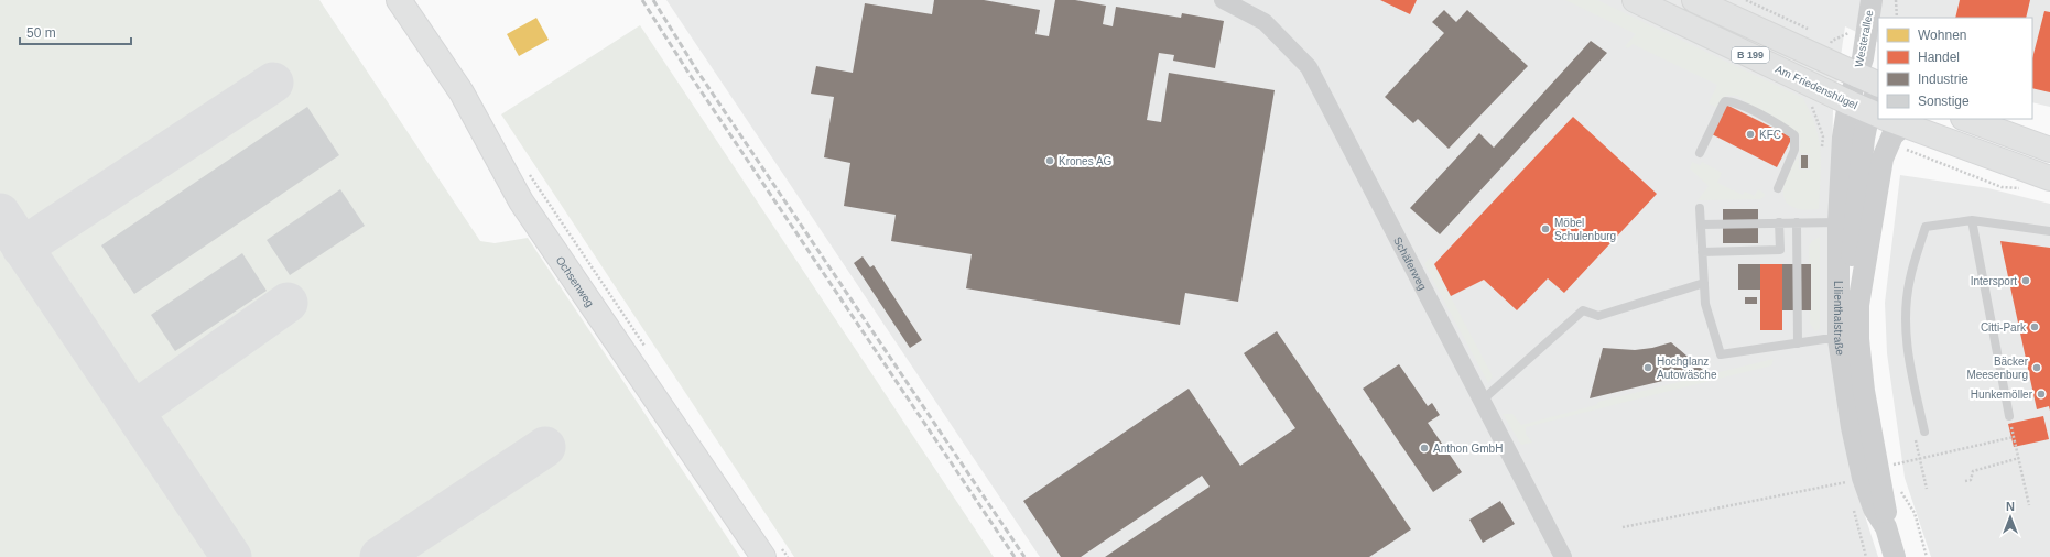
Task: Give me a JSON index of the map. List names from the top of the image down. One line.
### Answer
{"streets":{"main road":["B 199","Am Friedenshügel","Ochsenweg"],"street":["Westerallee","Schäferweg","Lilienthalstraße"]},"crossings":[["Westerallee","B 199"],["Westerallee","Am Friedenshügel"],["Westerallee","Lilienthalstraße"],["Am Friedenshügel","Lilienthalstraße"]],"places":["KFC","Krones AG","Möbel Schulenburg","Intersport","Citti-Park","Hochglanz Autowäsche","Bäcker Meesenburg","Hunkemöller","Anthon GmbH"],"legend":["Wohnen","Handel","Industrie","Sonstige"],"scale_bar":"50 m","north":"top"}
